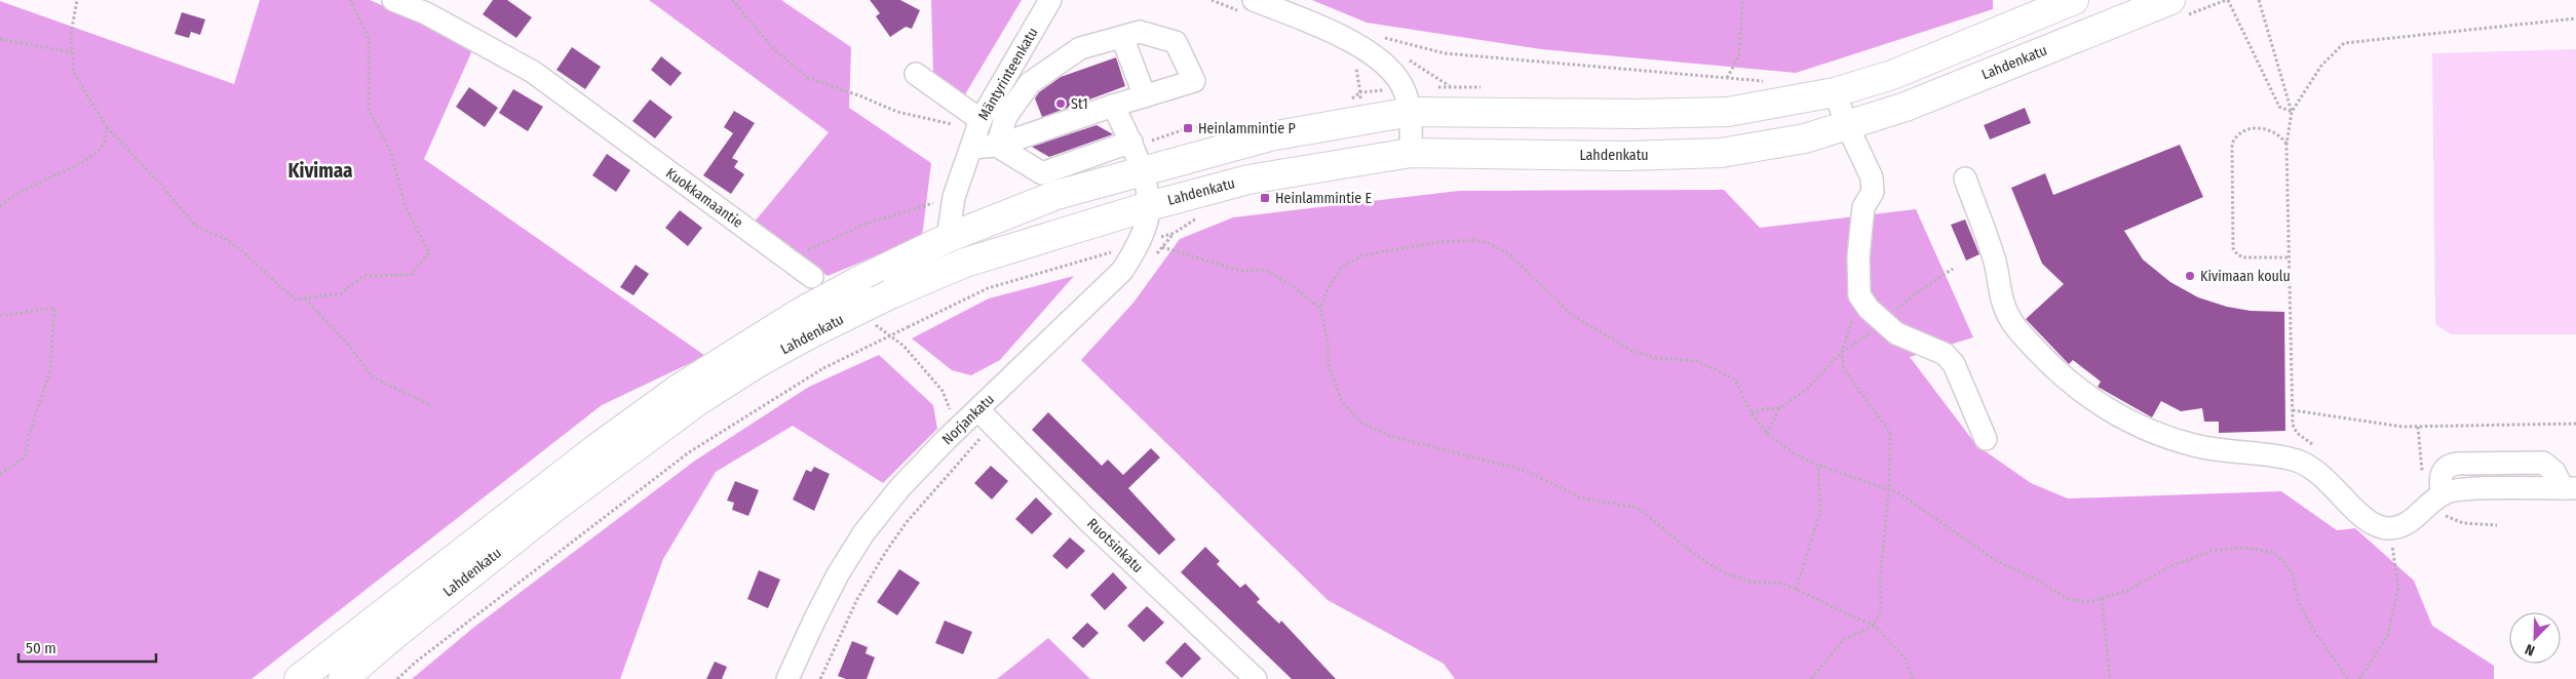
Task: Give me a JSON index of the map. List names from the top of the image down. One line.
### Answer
{"streets":{"main road":["Lahdenkatu"],"street":["Mäntyrinteenkatu","Kuokkamaantie","Norjankatu","Ruotsinkatu"]},"crossings":[["Lahdenkatu","Mäntyrinteenkatu"],["Lahdenkatu","Norjankatu"],["Norjankatu","Ruotsinkatu"]],"districts":["Kivimaa"],"places":{"other":["St1","Kivimaan koulu"],"transit":["Heinlammintie P","Heinlammintie E"]},"scale_bar":"50 m","north":"bottom left"}
